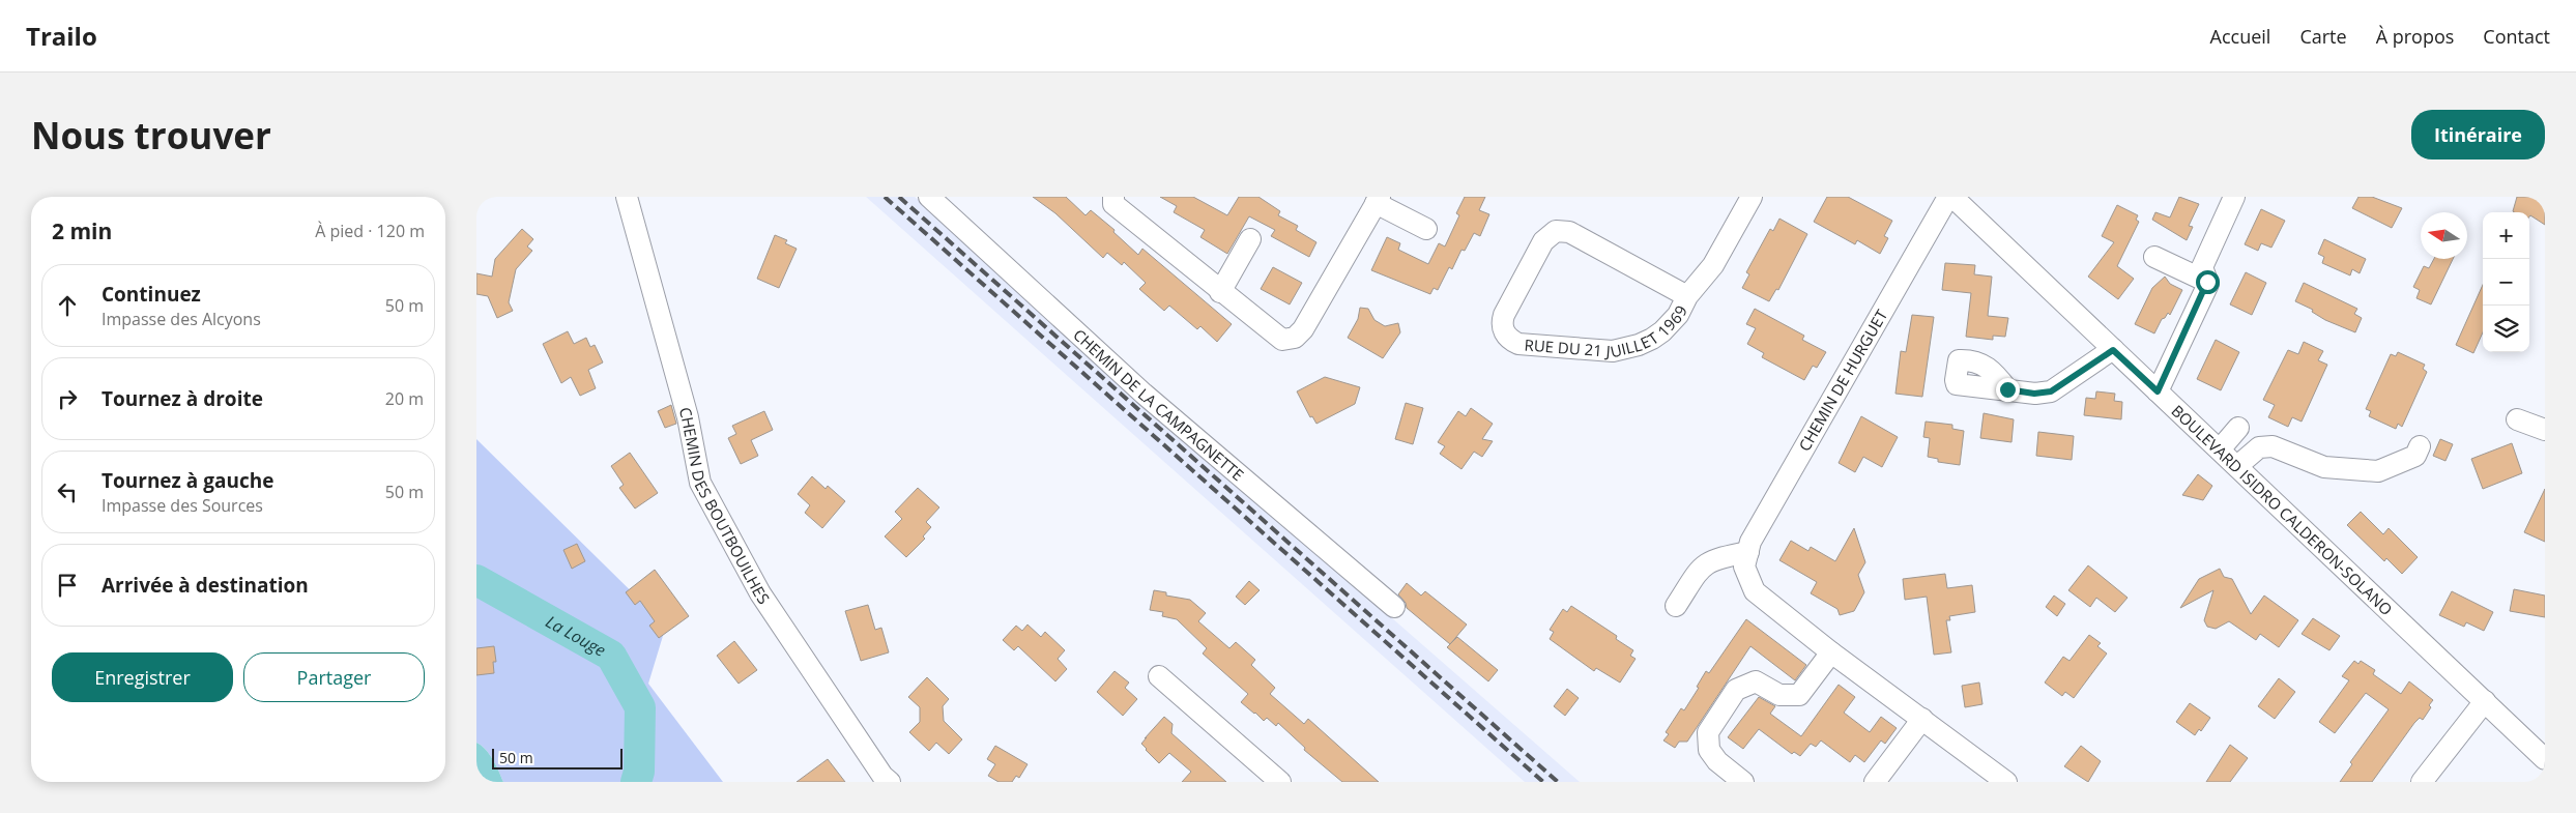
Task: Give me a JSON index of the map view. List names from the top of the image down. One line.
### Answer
{"streets":{"street":["RUE DU 21 JUILLET 1969","CHEMIN DE HURGUET","CHEMIN DE LA CAMPAGNETTE","CHEMIN DES BOUTBOUILHES","BOULEVARD ISIDRO CALDERON-SOLANO"]},"water":["La Louge"],"scale_bar":"50 m","north":"left","page":{"header":"Trailo","nav":["Accueil","Carte","À propos","Contact"],"buttons":["Itinéraire",["Enregistrer","Partager"]],"title":"Nous trouver","heading":["2 min","À pied · 120 m"],"map_buttons":["+","−"],"list":[["Continuez","Impasse des Alcyons","50 m"],["Tournez à droite","20 m"],["Tournez à gauche","Impasse des Sources","50 m"],"Arrivée à destination"],"scale":"50 m"}}
